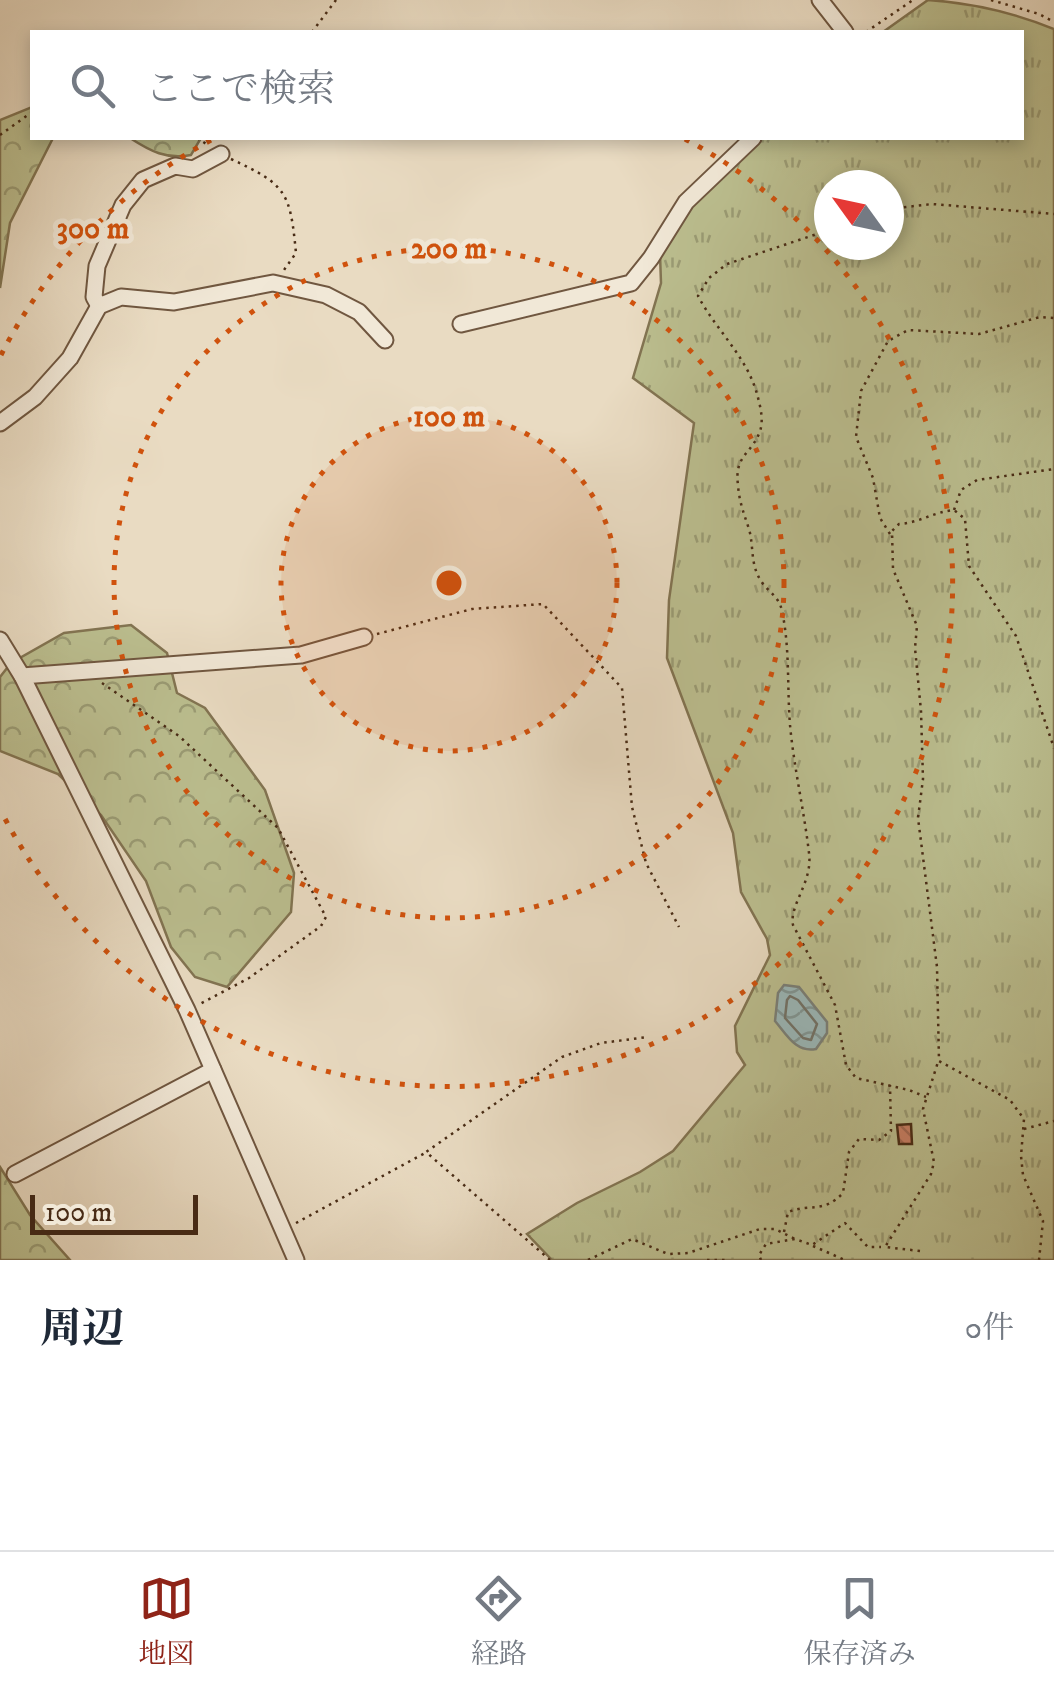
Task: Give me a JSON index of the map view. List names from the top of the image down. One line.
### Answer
{"scale_bar":"100 m","north":"top left","page":{"search":"ここで検索","scale":"100 m","heading":["周辺","0件"],"nav":["地図","経路","保存済み"]},"rings":["300 m","200 m","100 m"]}
